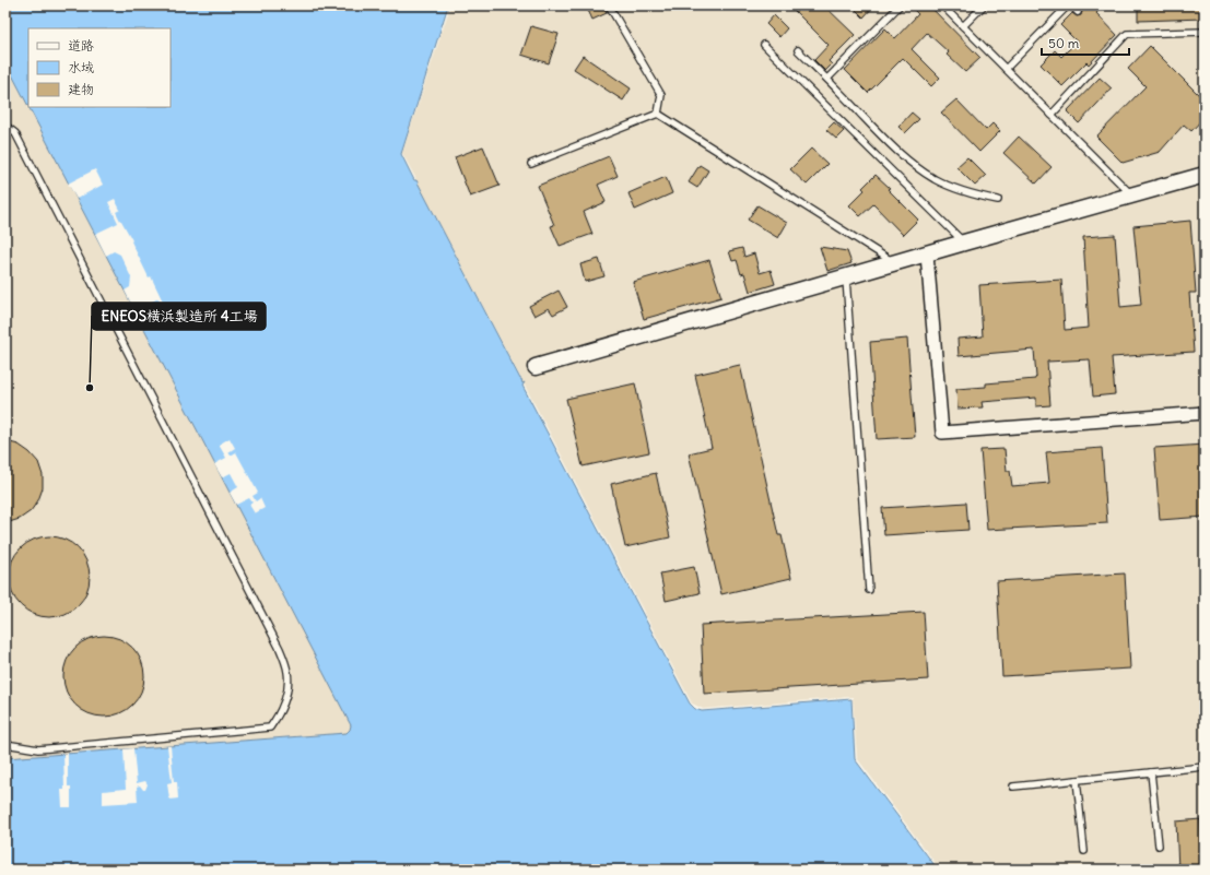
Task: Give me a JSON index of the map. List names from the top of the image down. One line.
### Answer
{"places":["ENEOS横浜製造所 4工場"],"legend":["道路","水域","建物"],"scale_bar":"50 m"}
